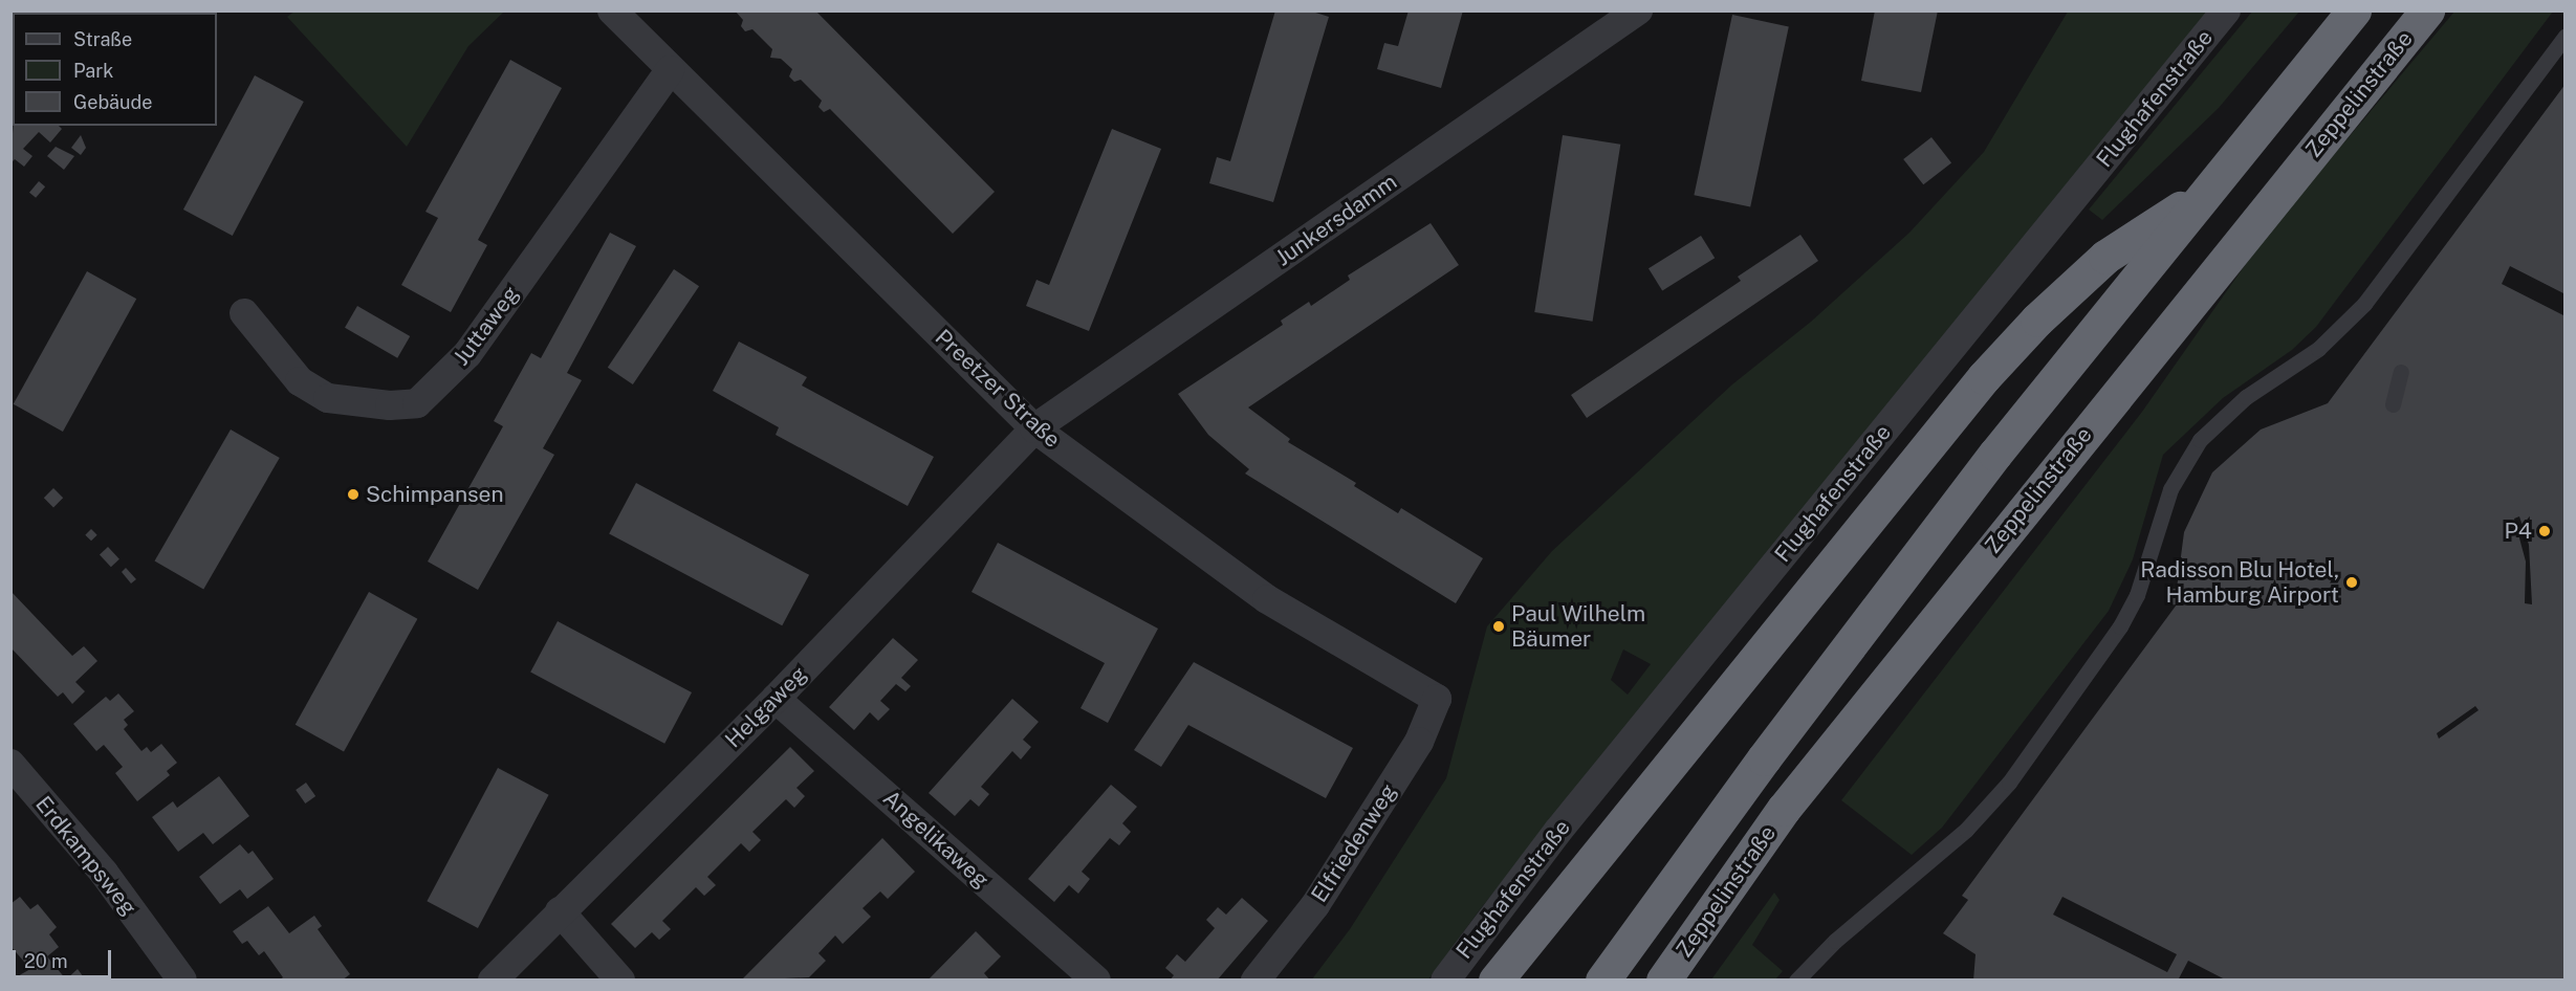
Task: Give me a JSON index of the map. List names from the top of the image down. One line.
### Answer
{"streets":{"highway":["Zeppelinstraße"],"street":["Flughafenstraße","Junkersdamm","Juttaweg","Preetzer Straße","Helgaweg","Angelikaweg","Elfriedenweg","Erdkampsweg"]},"crossings":[["Junkersdamm","Preetzer Straße"],["Junkersdamm","Helgaweg"],["Juttaweg","Preetzer Straße"],["Preetzer Straße","Helgaweg"],["Preetzer Straße","Elfriedenweg"],["Helgaweg","Angelikaweg"]],"places":["Schimpansen","P4","Radisson Blu Hotel, Hamburg Airport","Paul Wilhelm Bäumer"],"legend":["Straße","Park","Gebäude"],"scale_bar":"20 m"}
